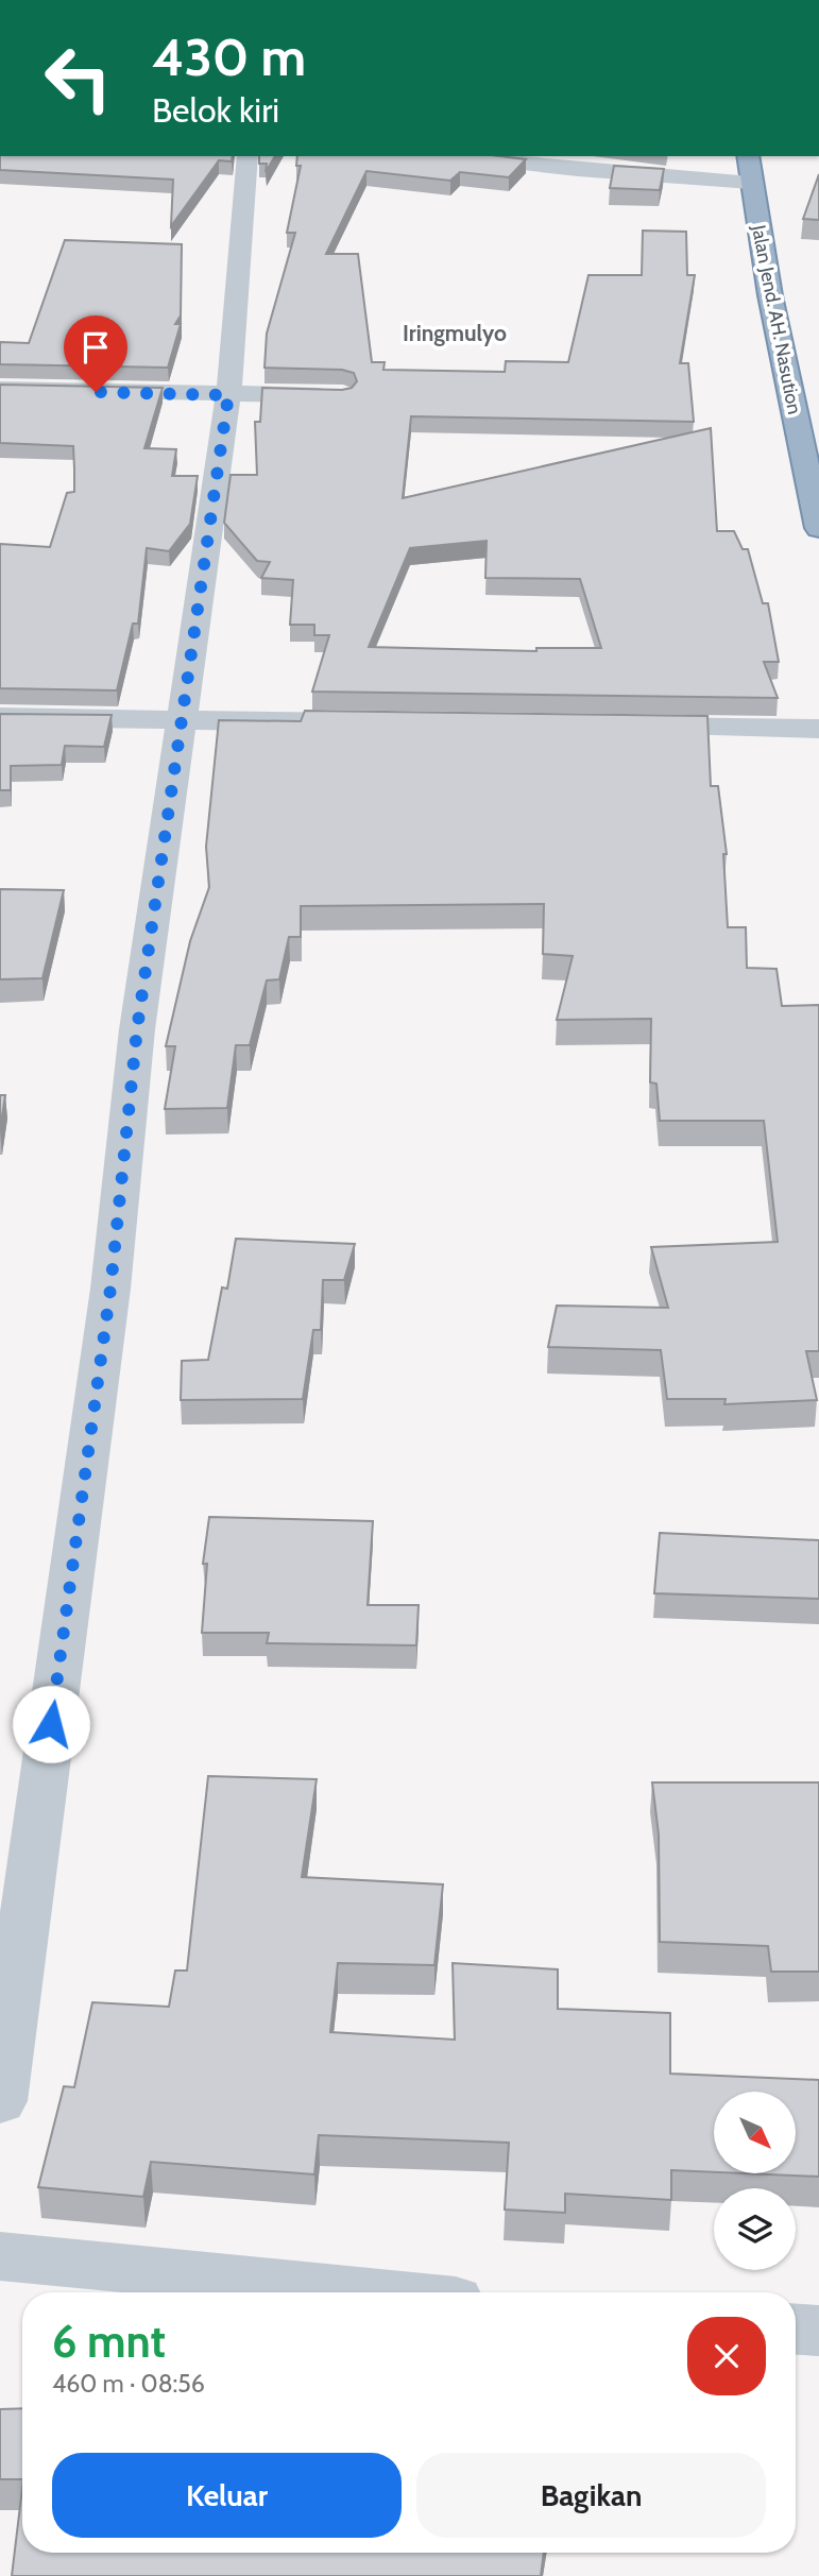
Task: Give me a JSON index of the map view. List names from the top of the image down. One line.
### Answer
{"streets":{"highway":["Jalan Jend. AH. Nasution"]},"districts":["Iringmulyo"],"north":"bottom right","page":{"turn":["430 m","Belok kiri"],"heading":["6 mnt","460 m · 08:56"],"buttons":["Keluar","Bagikan"]}}
